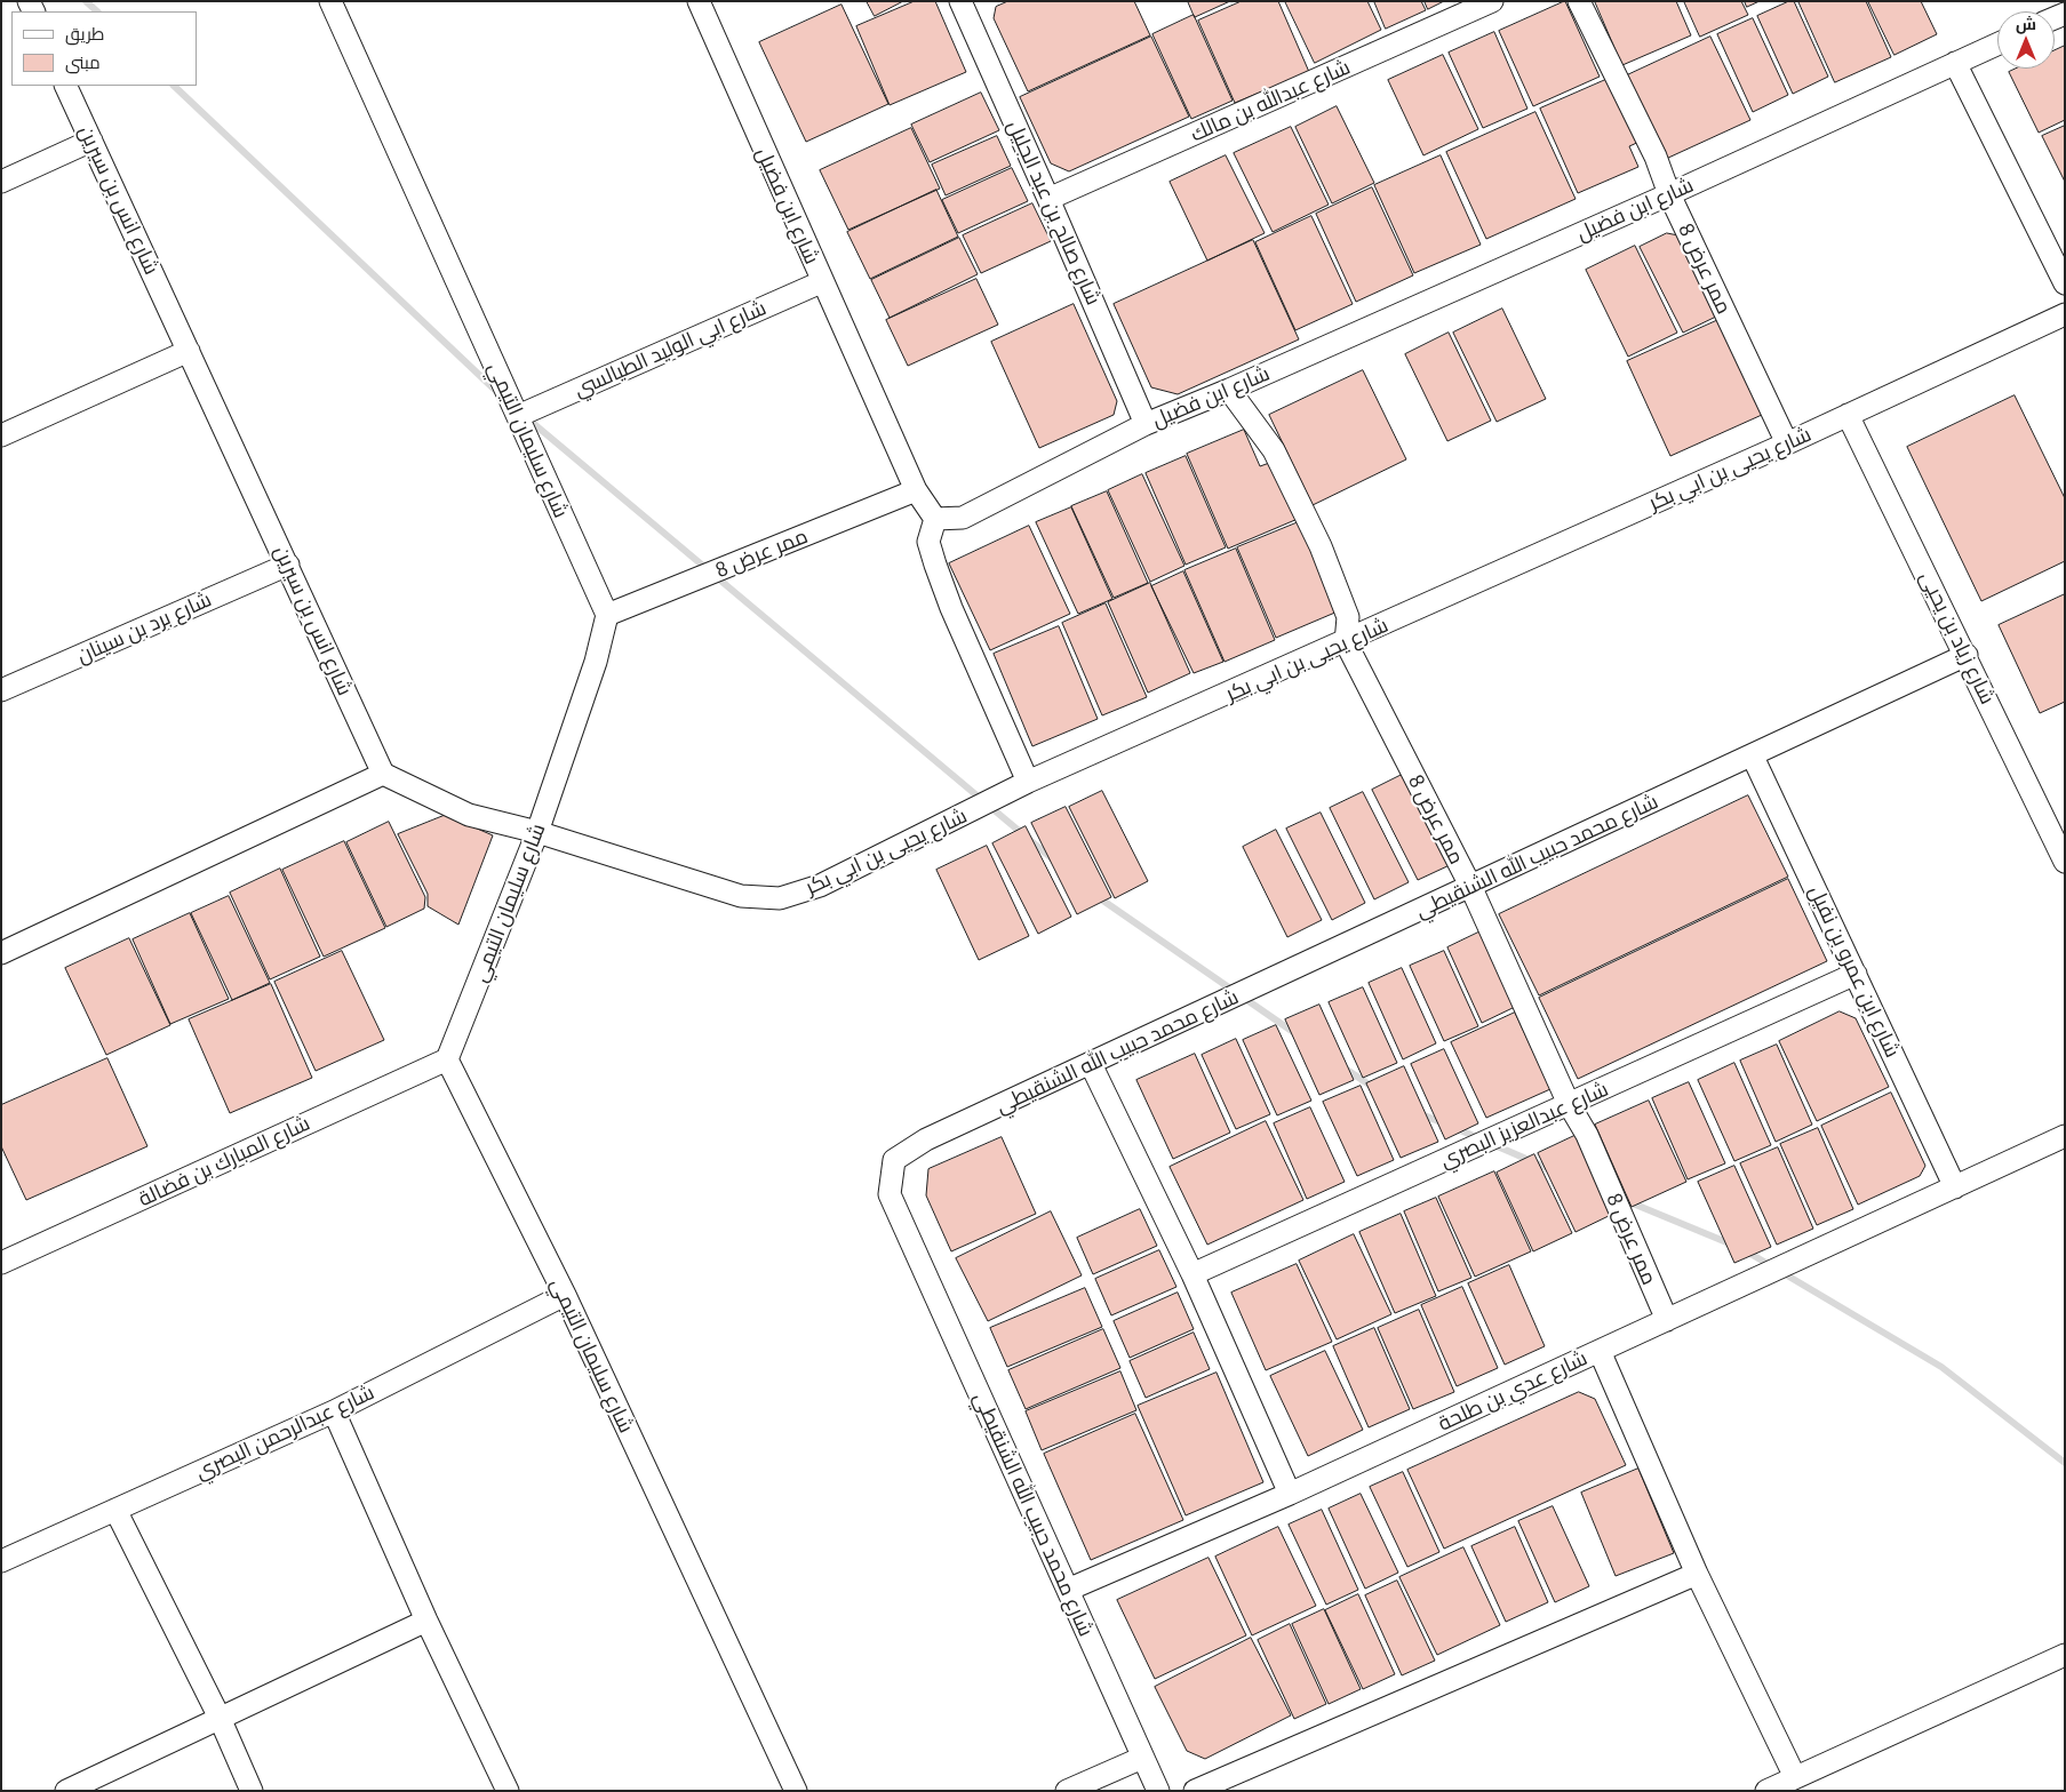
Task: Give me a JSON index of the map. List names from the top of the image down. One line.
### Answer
{"streets":{"street":["شارع عبدالله بن مالك","شارع انس بن سيرين","شارع ابن فضيل","شارع صالح بن عبد الجليل","ممر عرض 8","شارع ابي الوليد الطيالسي","شارع سليمان التيمي","شارع يحيى بن ابي بكر","شارع برد بن سينان","شارع زياد بن يحيى","شارع محمد حبيب الله الشنقيطي","شارع ابن عمرو بن نفيل","شارع عبدالعزيز البصري","شارع المبارك بن فضالة","شارع عدي بن طلحة","شارع عبدالرحمن البصري"]},"crossings":[["شارع عبدالله بن مالك","شارع صالح بن عبد الجليل"],["شارع انس بن سيرين","شارع يحيى بن ابي بكر"],["شارع انس بن سيرين","شارع برد بن سينان"],["شارع ابن فضيل","شارع صالح بن عبد الجليل"],["شارع ابن فضيل","ممر عرض 8"],["شارع ابن فضيل","شارع ابي الوليد الطيالسي"],["ممر عرض 8","شارع سليمان التيمي"],["ممر عرض 8","شارع يحيى بن ابي بكر"],["ممر عرض 8","شارع محمد حبيب الله الشنقيطي"],["ممر عرض 8","شارع عبدالعزيز البصري"],["ممر عرض 8","شارع عدي بن طلحة"],["شارع ابي الوليد الطيالسي","شارع سليمان التيمي"],["شارع سليمان التيمي","شارع يحيى بن ابي بكر"],["شارع سليمان التيمي","شارع المبارك بن فضالة"],["شارع سليمان التيمي","شارع عبدالرحمن البصري"],["شارع يحيى بن ابي بكر","شارع زياد بن يحيى"],["شارع زياد بن يحيى","شارع محمد حبيب الله الشنقيطي"],["شارع محمد حبيب الله الشنقيطي","شارع ابن عمرو بن نفيل"],["شارع محمد حبيب الله الشنقيطي","شارع عدي بن طلحة"],["شارع ابن عمرو بن نفيل","شارع عبدالعزيز البصري"],["شارع ابن عمرو بن نفيل","شارع عدي بن طلحة"]],"legend":["طريق","مبنى"],"north":"top"}
